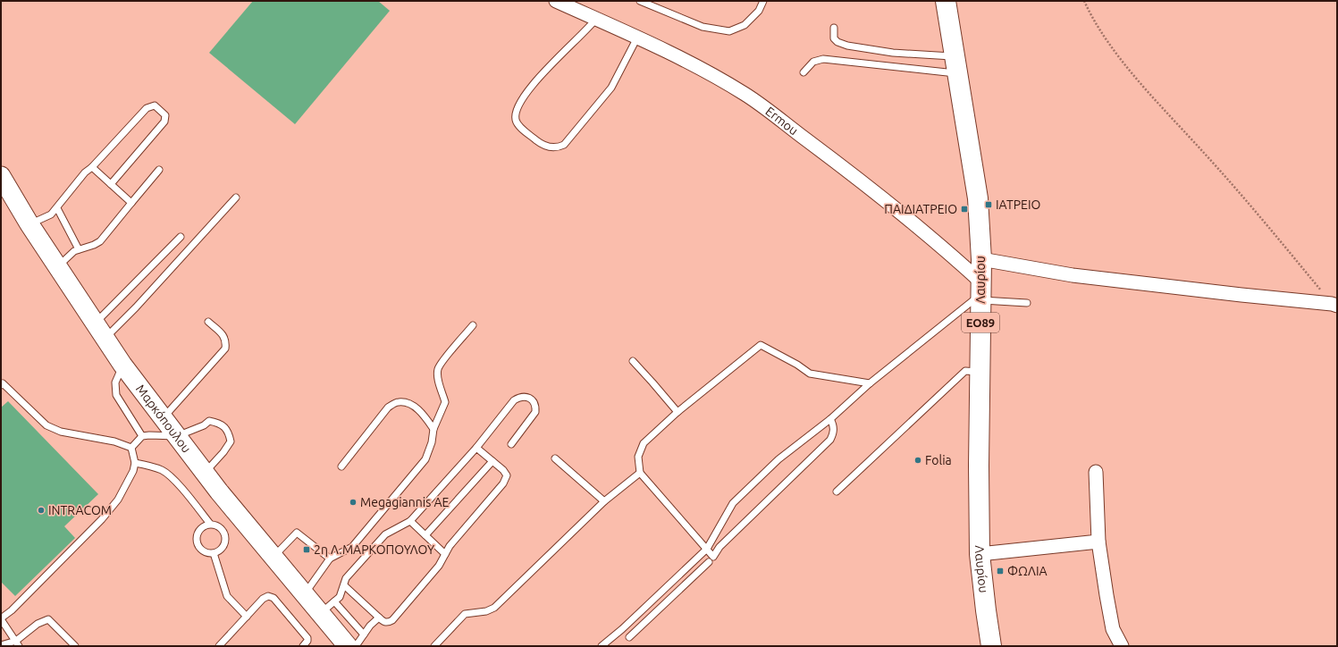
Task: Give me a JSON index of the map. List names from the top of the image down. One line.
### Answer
{"streets":{"main road":["Λαυρίου","ΕΟ89","Μαρκόπουλου"],"street":["Ermou"]},"crossings":[["Ermou","Λαυρίου"]],"places":{"transit":["ΙΑΤΡΕΙΟ","ΠΑΙΔΙΑΤΡΕΙΟ","2η Λ.ΜΑΡΚΟΠΟΥΛΟΥ","ΦΩΛΙΑ"],"other":["Folia","Megagiannis AE","INTRACOM"]}}
